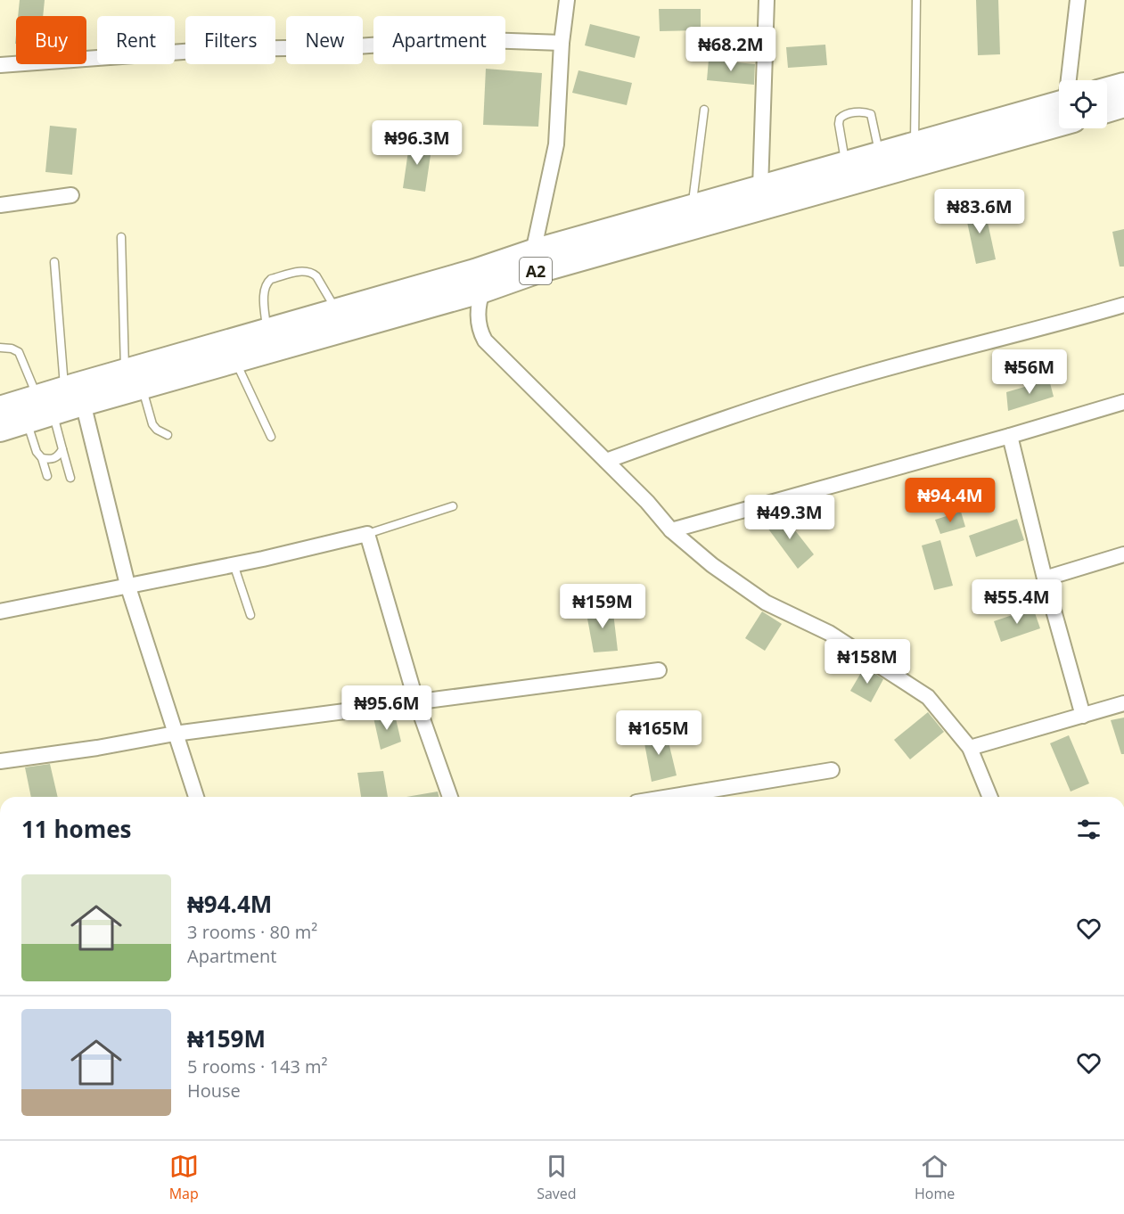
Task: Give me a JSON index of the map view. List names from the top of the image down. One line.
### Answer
{"streets":{"highway":["A2"]},"page":{"chip":["Buy","Rent","Filters","New","Apartment"],"price":["₦68.2M","₦96.3M","₦83.6M","₦56M","₦94.4M","₦49.3M","₦55.4M","₦159M","₦158M","₦95.6M","₦165M"],"heading":"11 homes","list":[{"name":"₦94.4M","note":"3 rooms · 80 m² · Apartment"},{"name":"₦159M","note":"5 rooms · 143 m² · House"}],"tabs":["Map","Saved","Home"]}}
